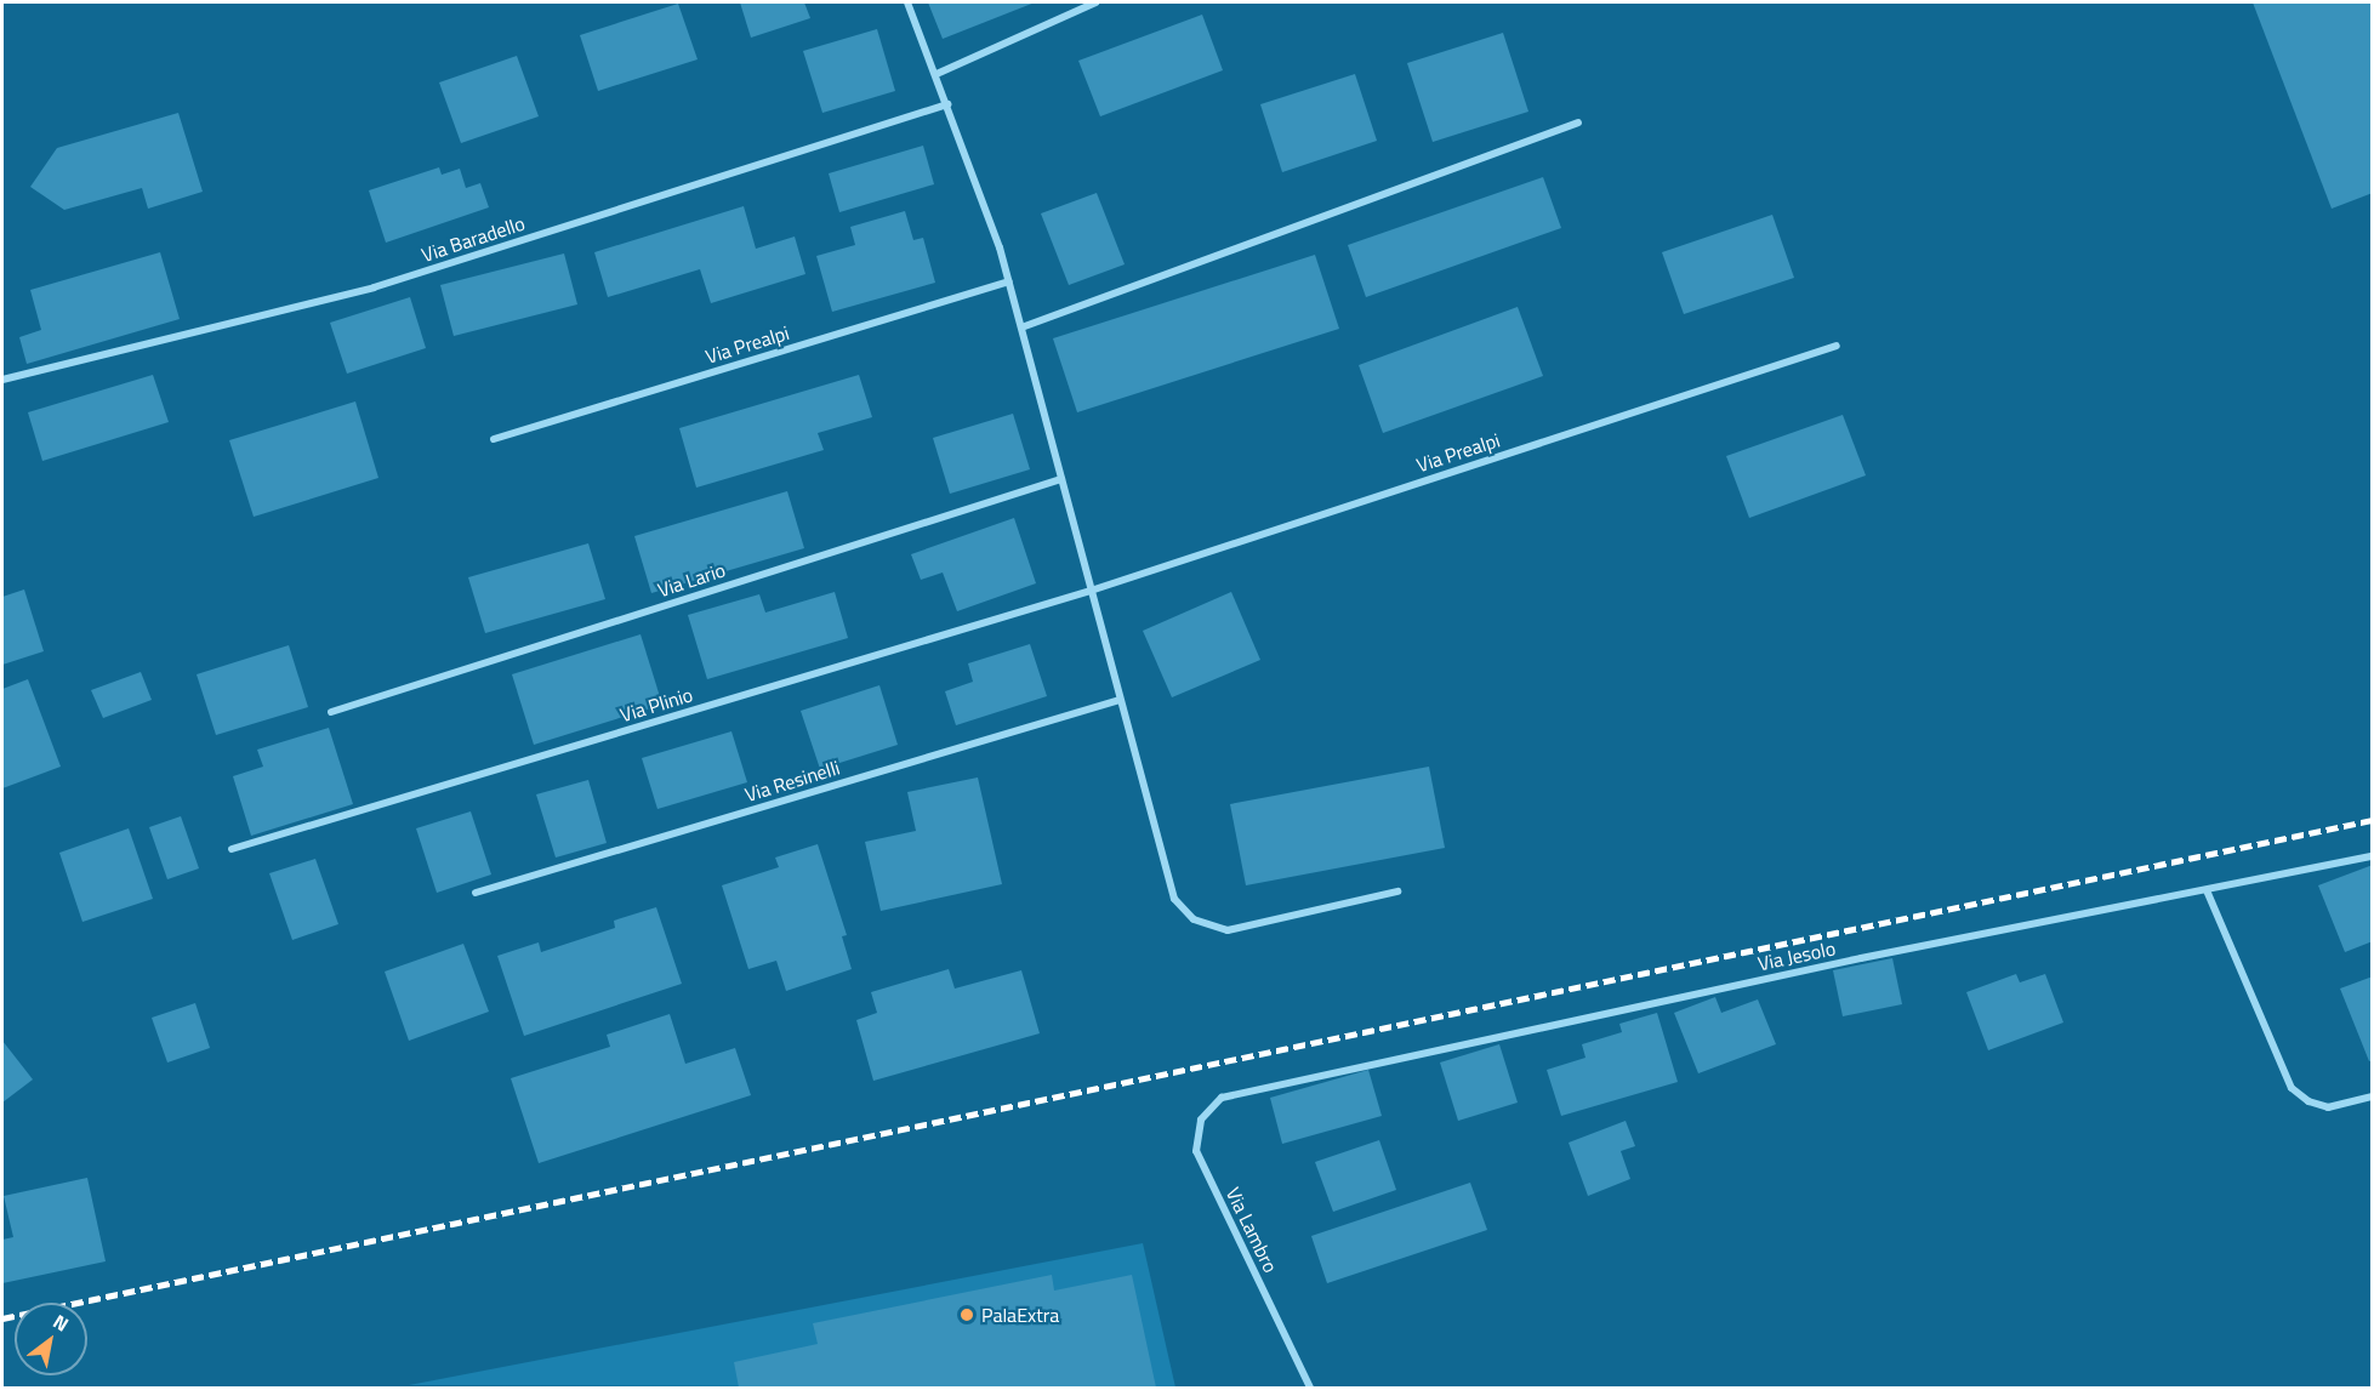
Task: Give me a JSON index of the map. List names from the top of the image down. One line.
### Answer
{"streets":{"street":["Via Baradello","Via Prealpi","Via Lario","Via Plinio","Via Resinelli","Via Jesolo","Via Lambro"]},"crossings":[["Via Prealpi","Via Plinio"],["Via Jesolo","Via Lambro"]],"places":["PalaExtra"],"north":"top right"}
